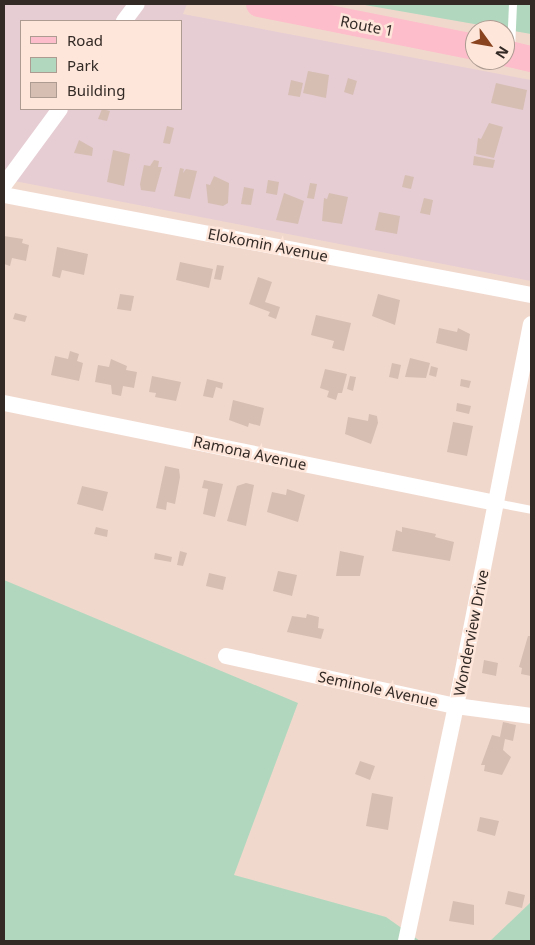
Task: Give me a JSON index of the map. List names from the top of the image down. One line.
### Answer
{"streets":{"main road":["Route 1"],"street":["Elokomin Avenue","Ramona Avenue","Wonderview Drive","Seminole Avenue"]},"crossings":[["Ramona Avenue","Wonderview Drive"],["Wonderview Drive","Seminole Avenue"]],"legend":["Road","Park","Building"],"north":"bottom right"}
